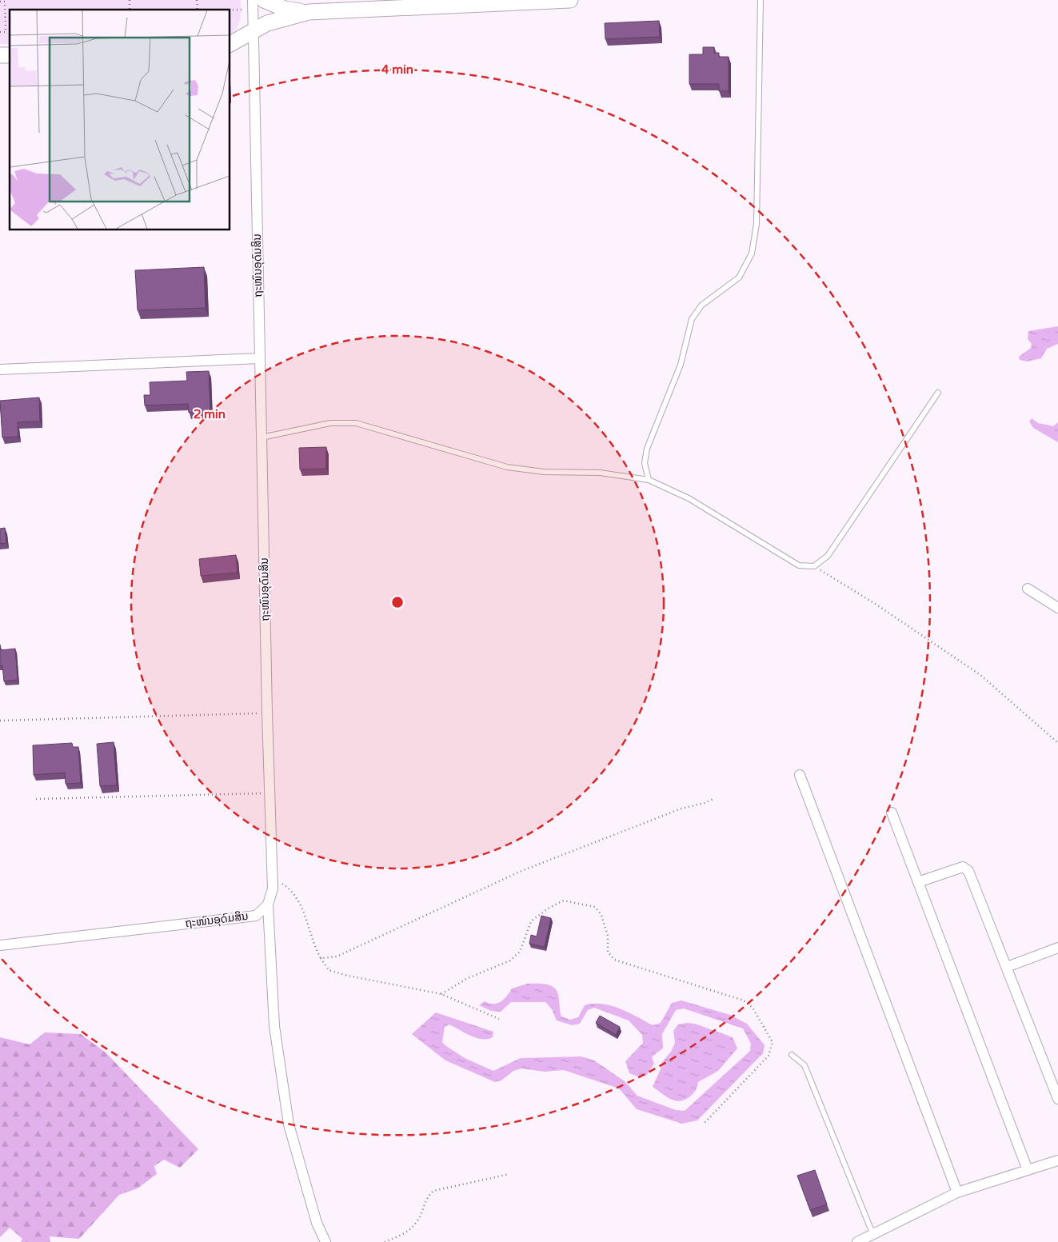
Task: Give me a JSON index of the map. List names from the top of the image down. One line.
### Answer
{"streets":{"street":["ຖະໜົນອຸດົມສິນ"]},"rings":["4 min","2 min"]}
